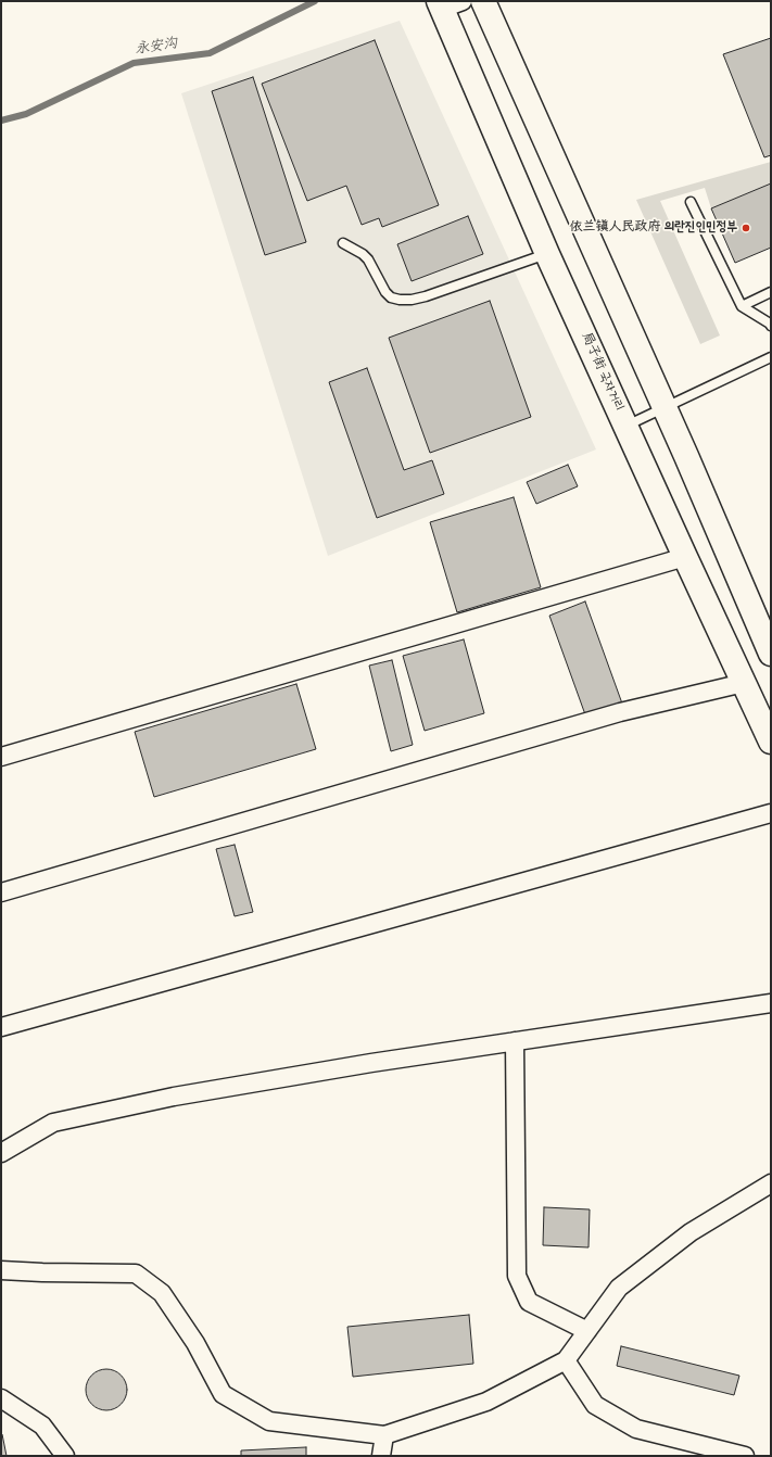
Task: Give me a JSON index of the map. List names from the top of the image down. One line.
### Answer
{"streets":{"main road":["局子街 국자거리"]},"water":["永安沟"],"places":["依兰镇人民政府 의란진인민정부"]}
